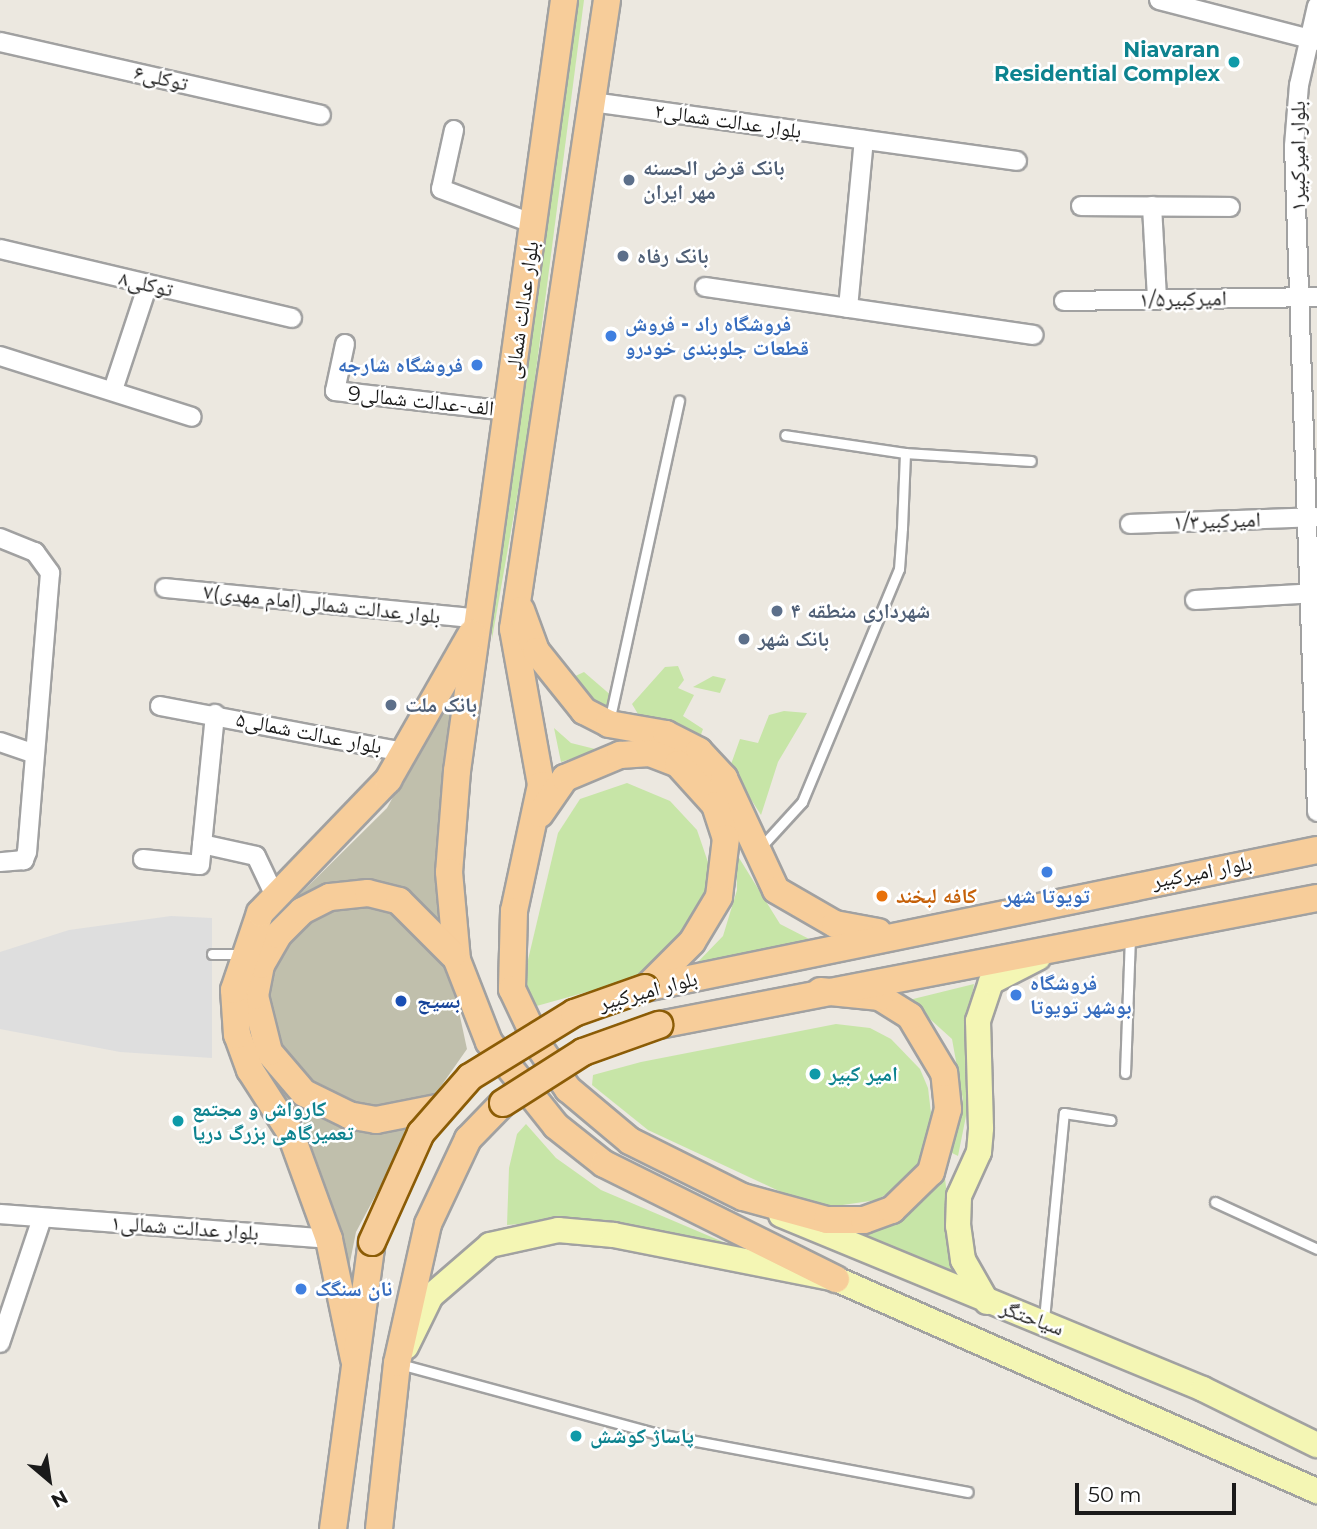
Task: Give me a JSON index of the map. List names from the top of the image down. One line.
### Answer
{"streets":{"main road":["بلوار عدالت شمالی","بلوار امیرکبیر","سیاحتگر"],"street":["توکلی۶","بلوار عدالت شمالی۲","بلوار امیرکبیر۱","توکلی۸","امیرکبیر۱/۵","9الف-عدالت شمالی","امیرکبیر۱/۳","۷بلوار عدالت شمالی(امام مهدی)","بلوار عدالت شمالی۵","بلوار عدالت شمالی۱"]},"crossings":[["بلوار عدالت شمالی۲","بلوار عدالت شمالی"],["بلوار امیرکبیر۱","امیرکبیر۱/۵"],["بلوار امیرکبیر۱","امیرکبیر۱/۳"],["بلوار عدالت شمالی","9الف-عدالت شمالی"],["بلوار عدالت شمالی","۷بلوار عدالت شمالی(امام مهدی)"],["بلوار عدالت شمالی","بلوار امیرکبیر"],["بلوار عدالت شمالی","سیاحتگر"],["بلوار امیرکبیر","سیاحتگر"]],"places":["Niavaran Residential Complex","بانک قرض الحسنه مهر ایران","بانک رفاه","فروشگاه راد - فروش قطعات جلوبندی خودرو","فروشگاه شارجه","شهرداری منطقه ۴","بانک شهر","بانک ملت","تویوتا شهر","کافه لبخند","فروشگاه بوشهر تویوتا","بسیج","امیر کبیر","کارواش و مجتمع تعمیرگاهی بزرگ دریا","نان سنگک","پاساژ کوشش"],"scale_bar":"50 m","north":"bottom right"}
